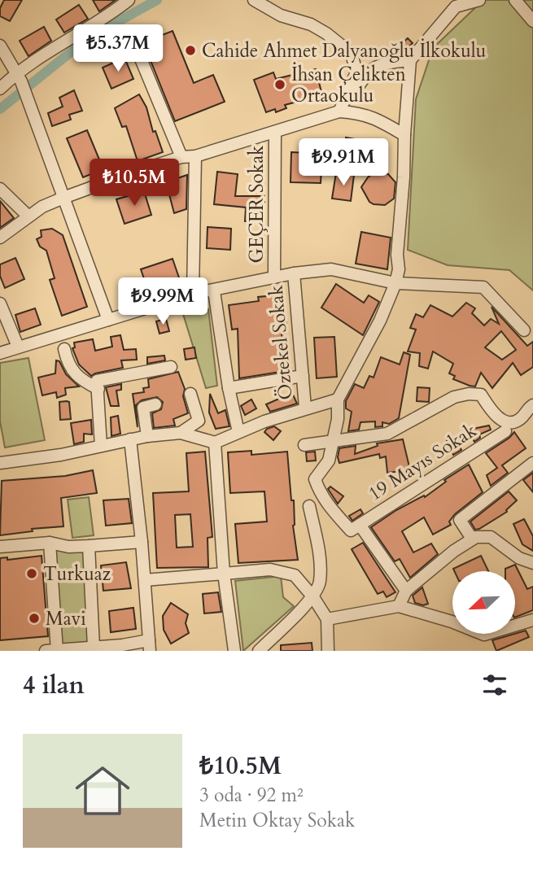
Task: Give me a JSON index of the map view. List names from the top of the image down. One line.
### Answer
{"streets":{"street":["GEÇER Sokak","Öztekel Sokak","19 Mayıs Sokak"]},"places":["Cahide Ahmet Dalyanoğlu İlkokulu","İhsan Çelikten Ortaokulu","Turkuaz","Mavi"],"north":"bottom left","page":{"price":["₺5.37M","₺9.91M","₺10.5M","₺9.99M"],"heading":"4 ilan","list":[{"name":"₺10.5M","note":"3 oda · 92 m² · Metin Oktay Sokak"}]}}
